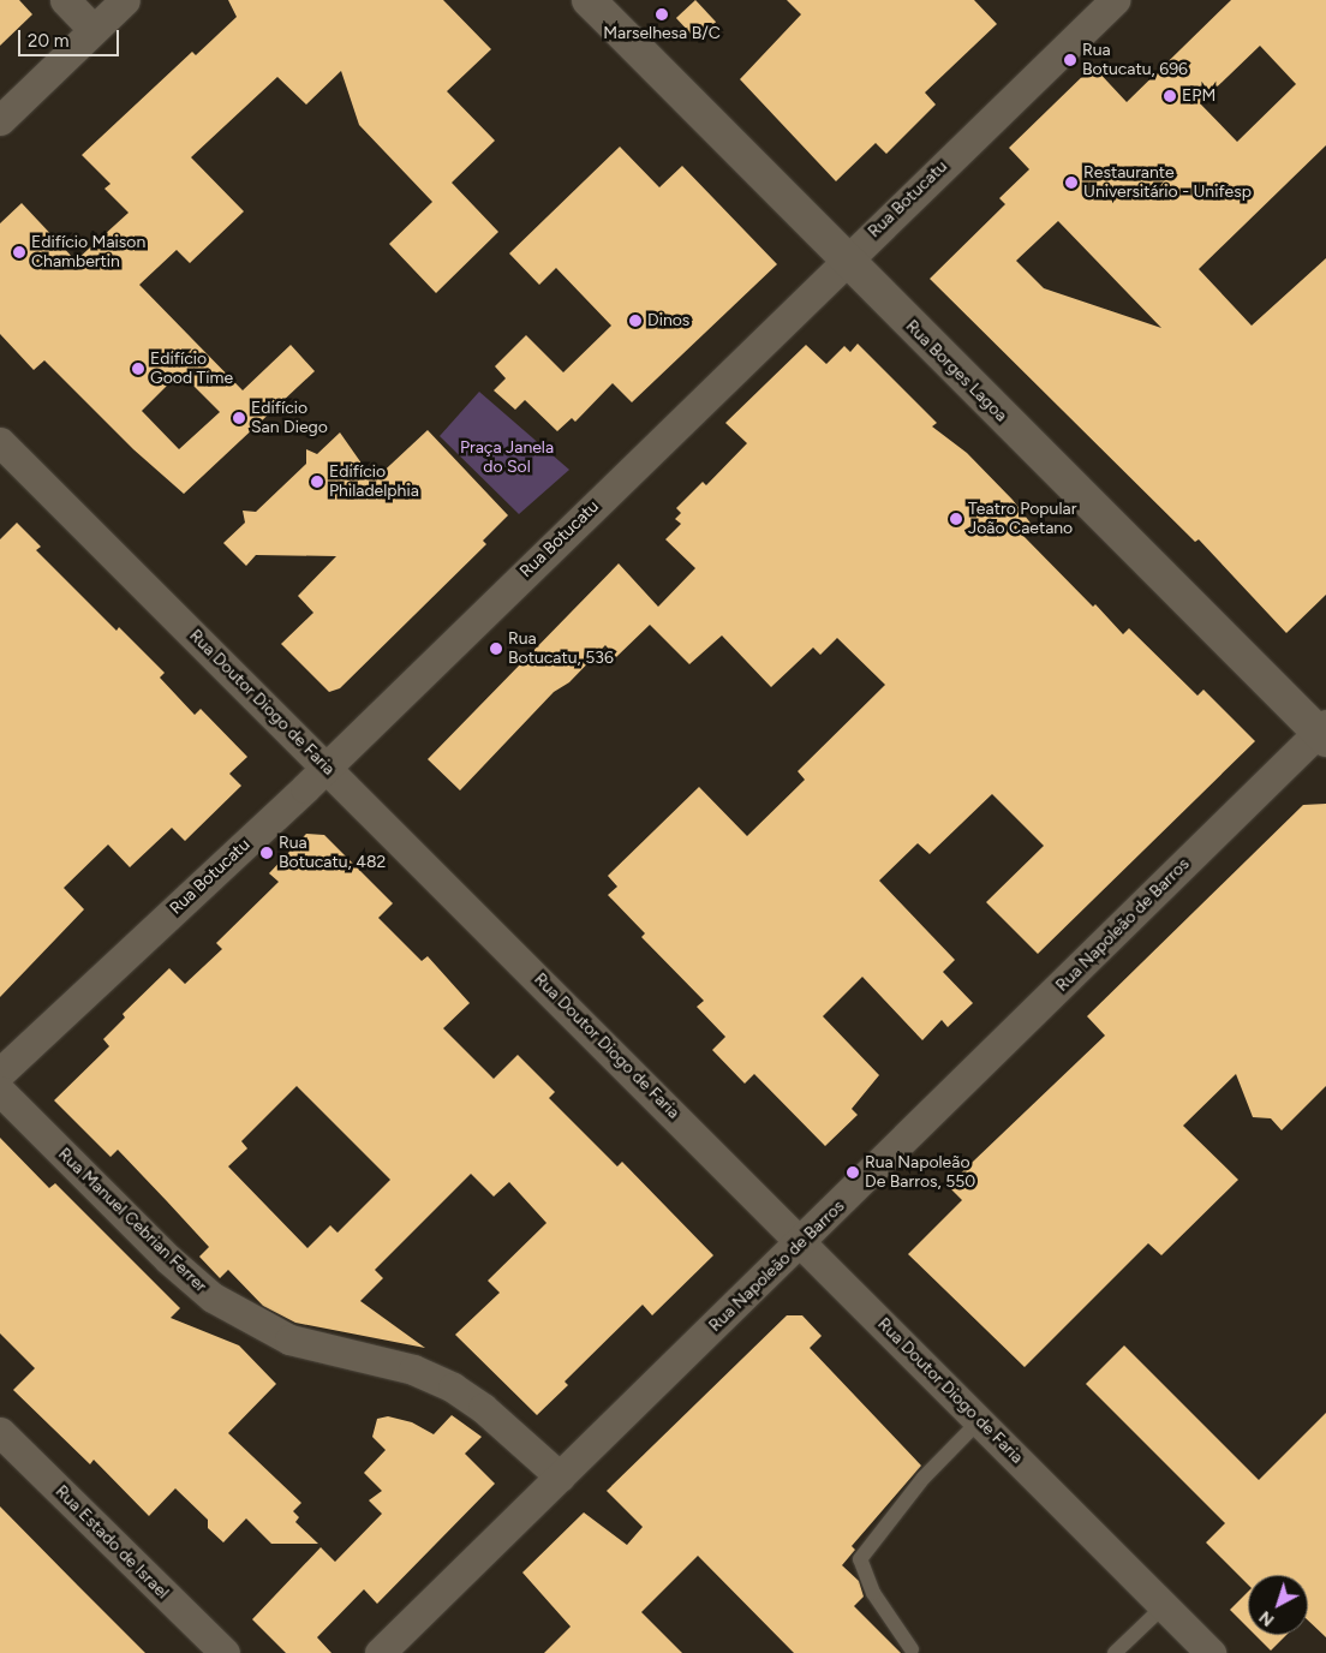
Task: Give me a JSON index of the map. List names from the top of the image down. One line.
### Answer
{"streets":{"street":["Rua Botucatu","Rua Borges Lagoa","Rua Doutor Diogo de Faria","Rua Napoleão de Barros","Rua Manuel Cebrian Ferrer","Rua Estado de Israel"]},"crossings":[["Rua Botucatu","Rua Borges Lagoa"],["Rua Botucatu","Rua Doutor Diogo de Faria"],["Rua Borges Lagoa","Rua Napoleão de Barros"],["Rua Doutor Diogo de Faria","Rua Napoleão de Barros"],["Rua Napoleão de Barros","Rua Manuel Cebrian Ferrer"]],"parks":["Praça Janela do Sol"],"places":["Marselhesa B/C","Rua Botucatu, 696","EPM","Restaurante Universitário - Unifesp","Edifício Maison Chambertin","Dinos","Edifício Good Time","Edifício San Diego","Edifício Philadelphia","Teatro Popular João Caetano","Rua Botucatu, 536","Rua Botucatu, 482","Rua Napoleão De Barros, 550"],"scale_bar":"20 m","north":"bottom left"}
